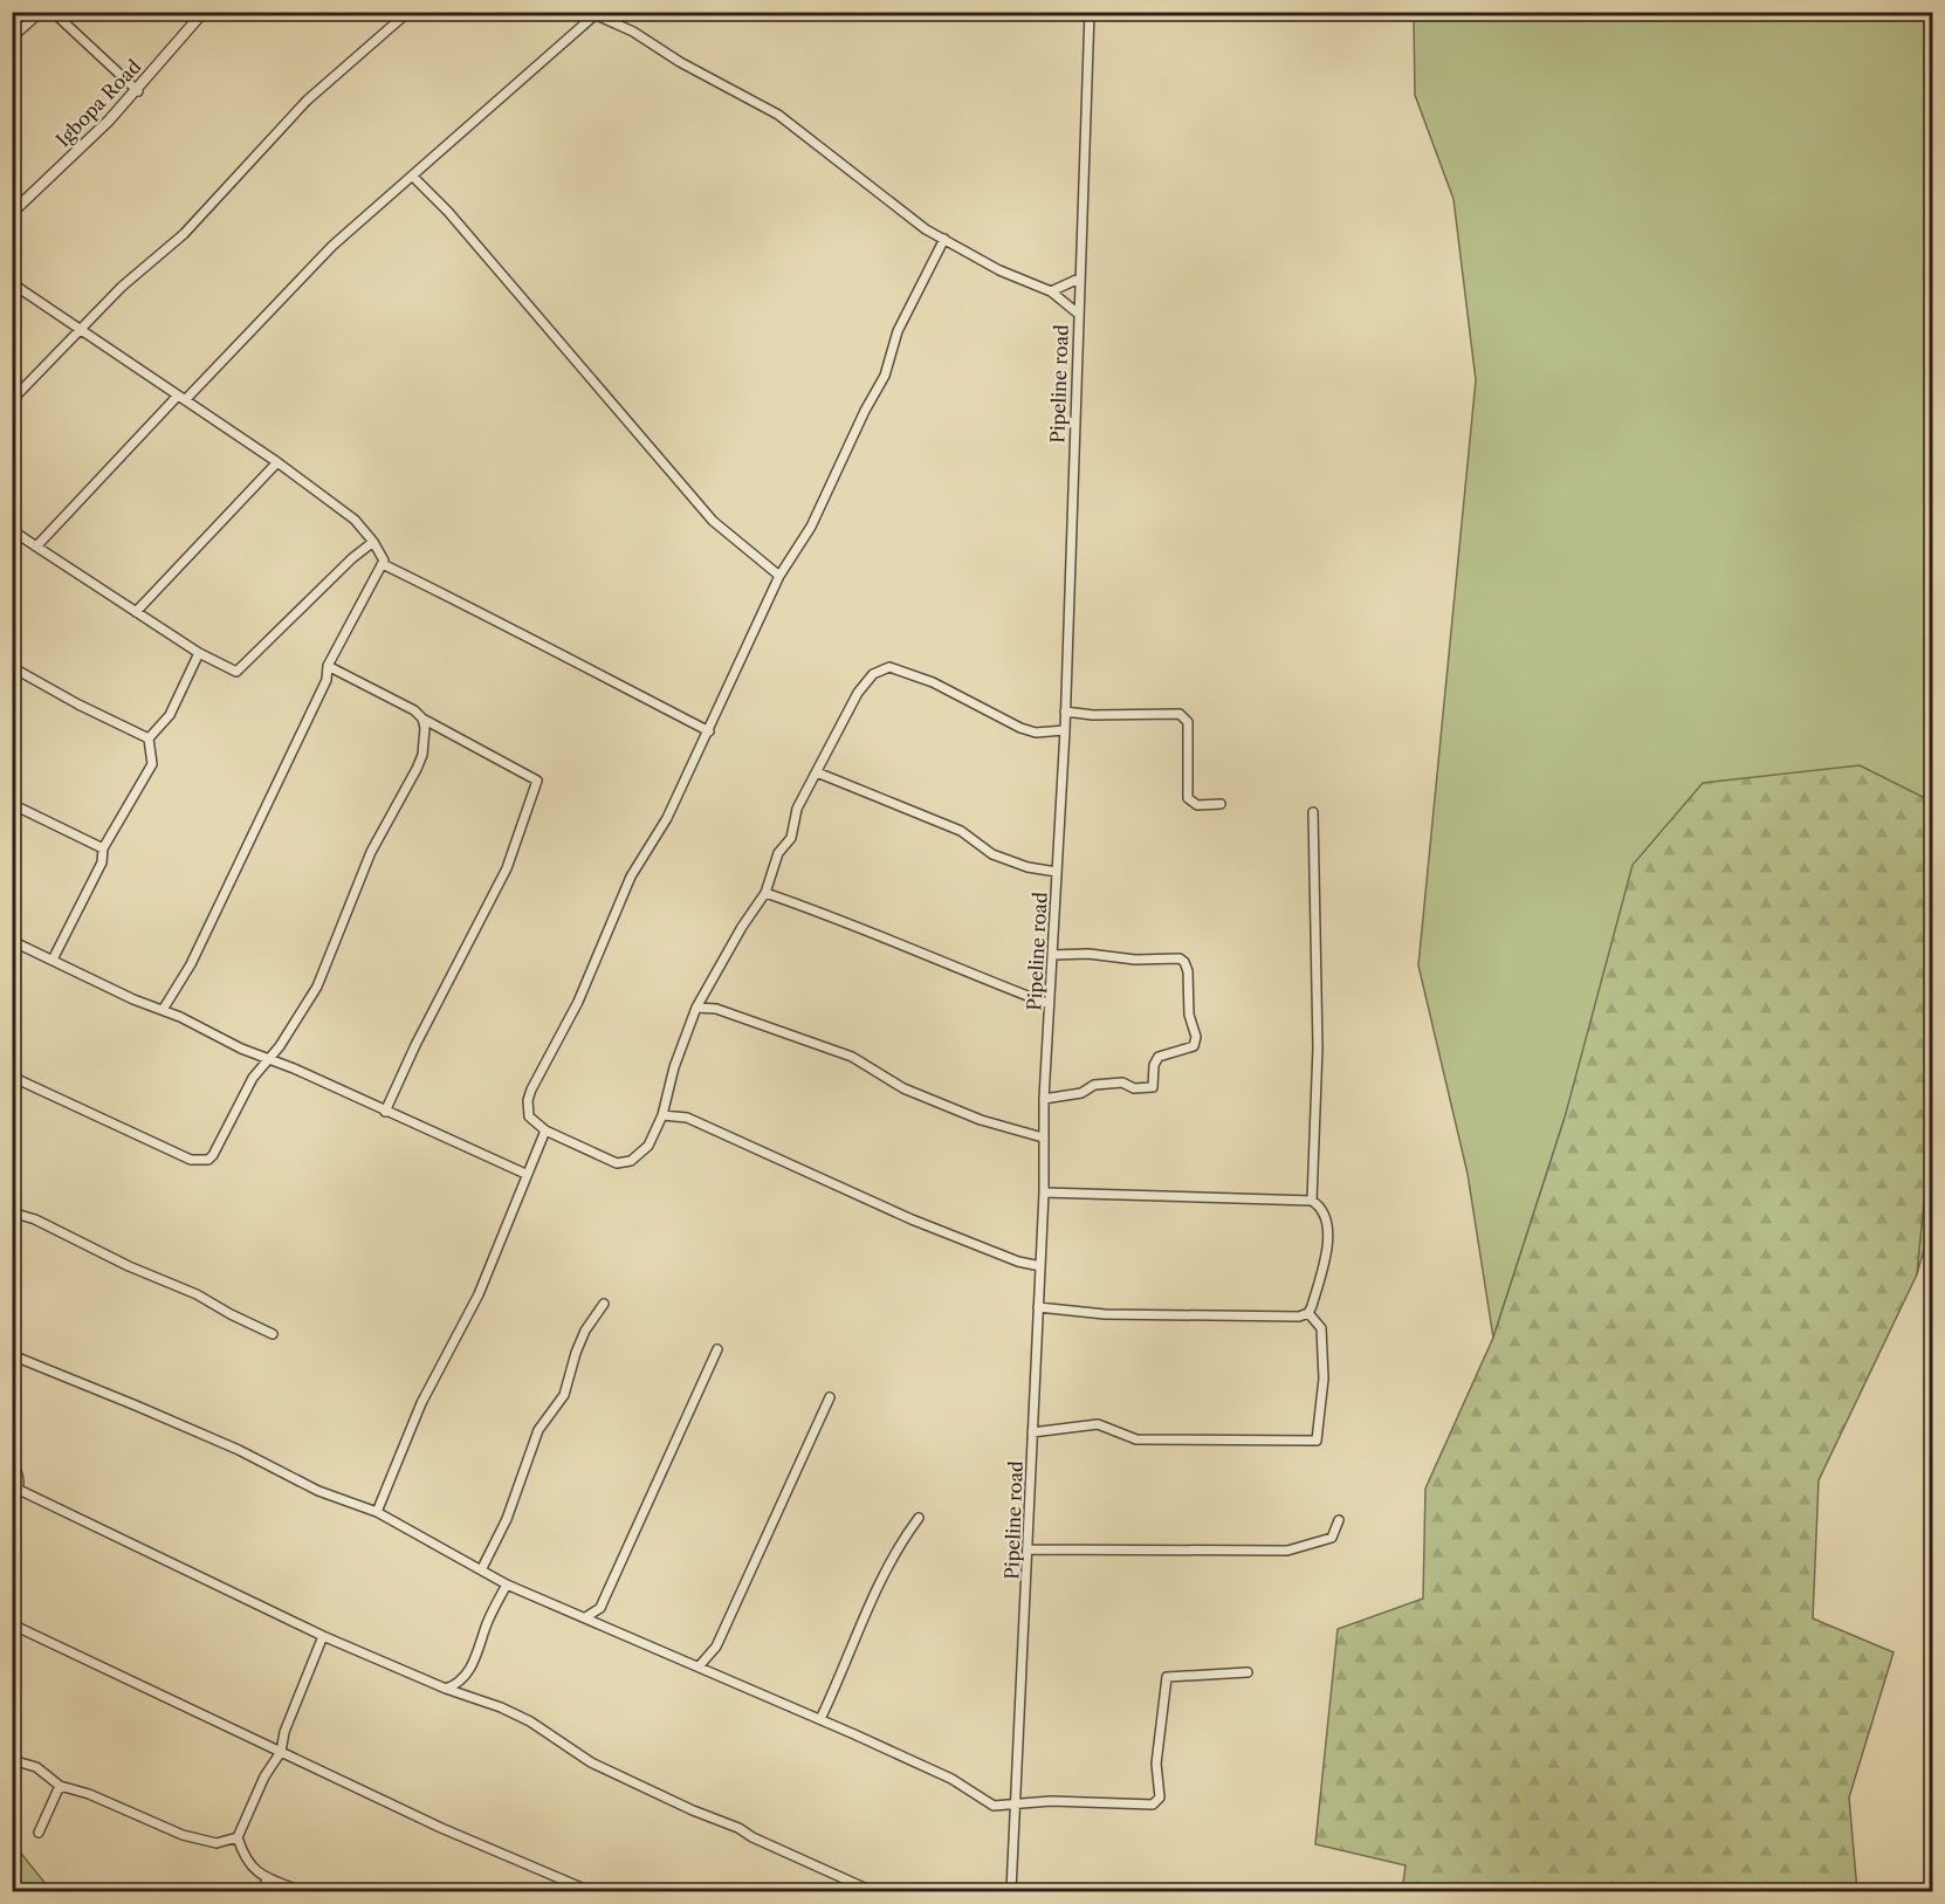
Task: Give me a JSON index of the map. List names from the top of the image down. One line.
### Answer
{"streets":{"street":["Igbopa Road","Pipeline road"]}}
